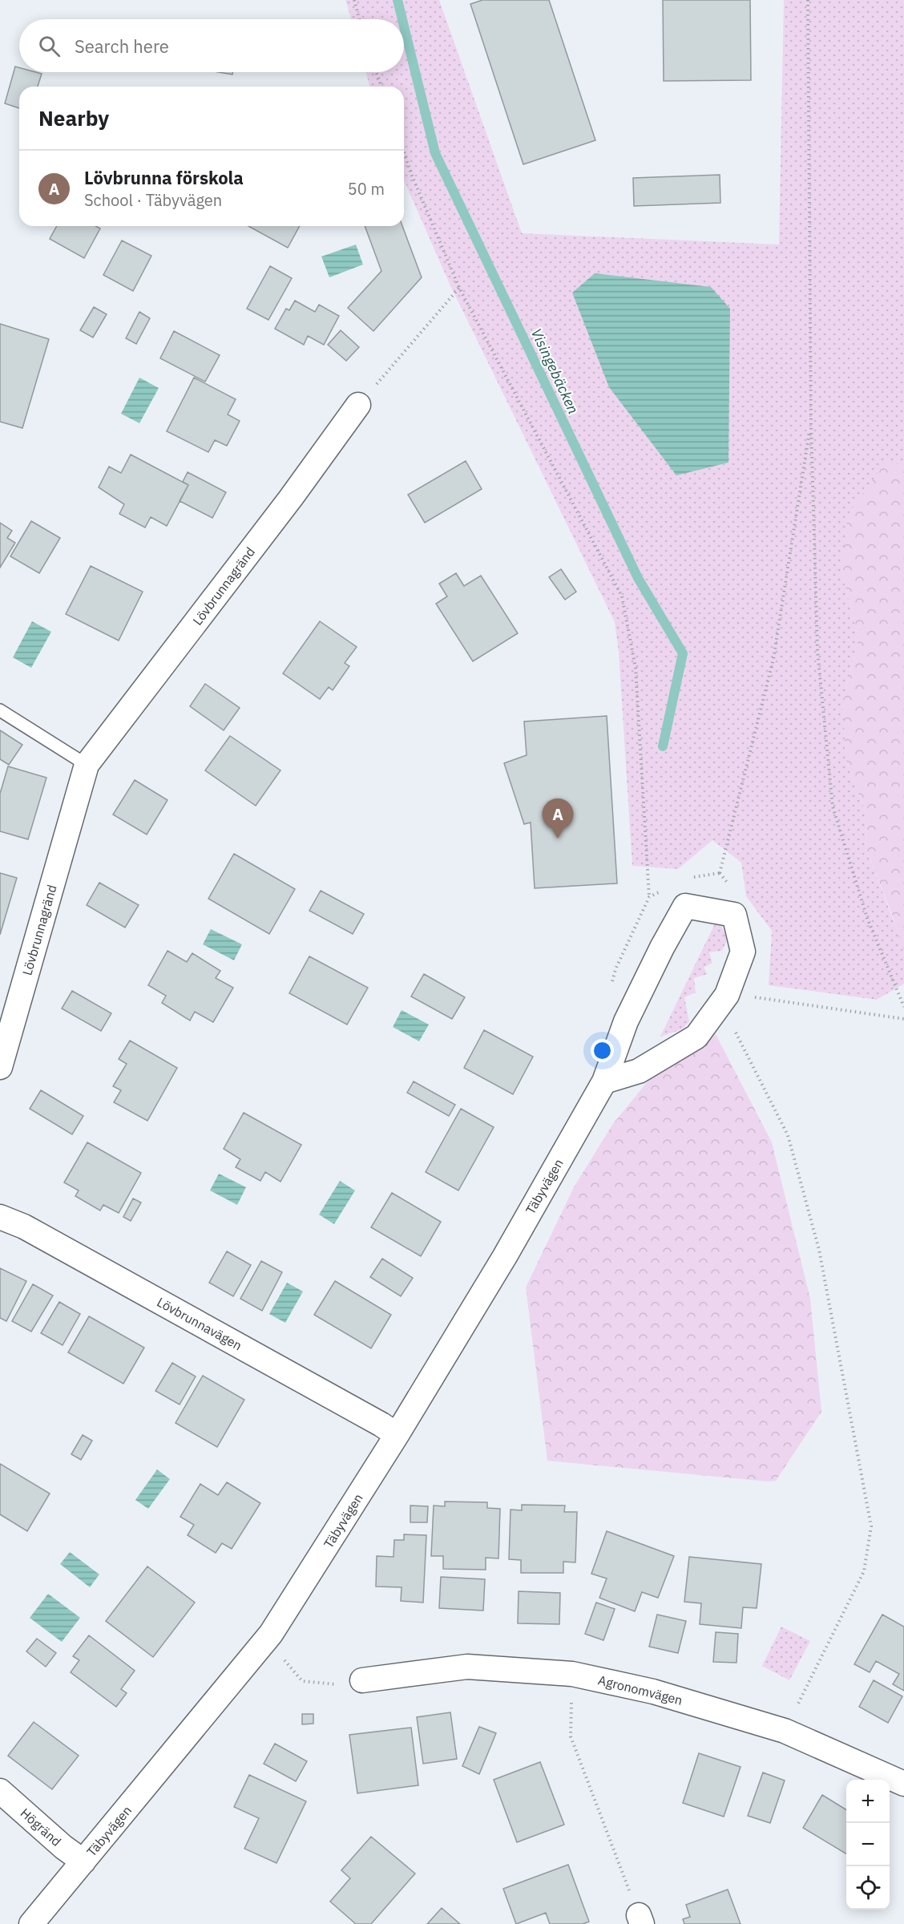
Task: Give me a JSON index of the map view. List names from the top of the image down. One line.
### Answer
{"streets":{"street":["Lövbrunnagränd","Täbyvägen","Lövbrunnavägen","Agronomvägen","Högränd"]},"crossings":[["Täbyvägen","Lövbrunnavägen"],["Täbyvägen","Högränd"]],"water":["Visingebäcken"],"page":{"search":"Search here","heading":"Nearby","list":[{"mark":"A","name":"Lövbrunna förskola","note":"School · Täbyvägen","value":"50 m"}],"pins":"A","map_buttons":["+","−"]}}
